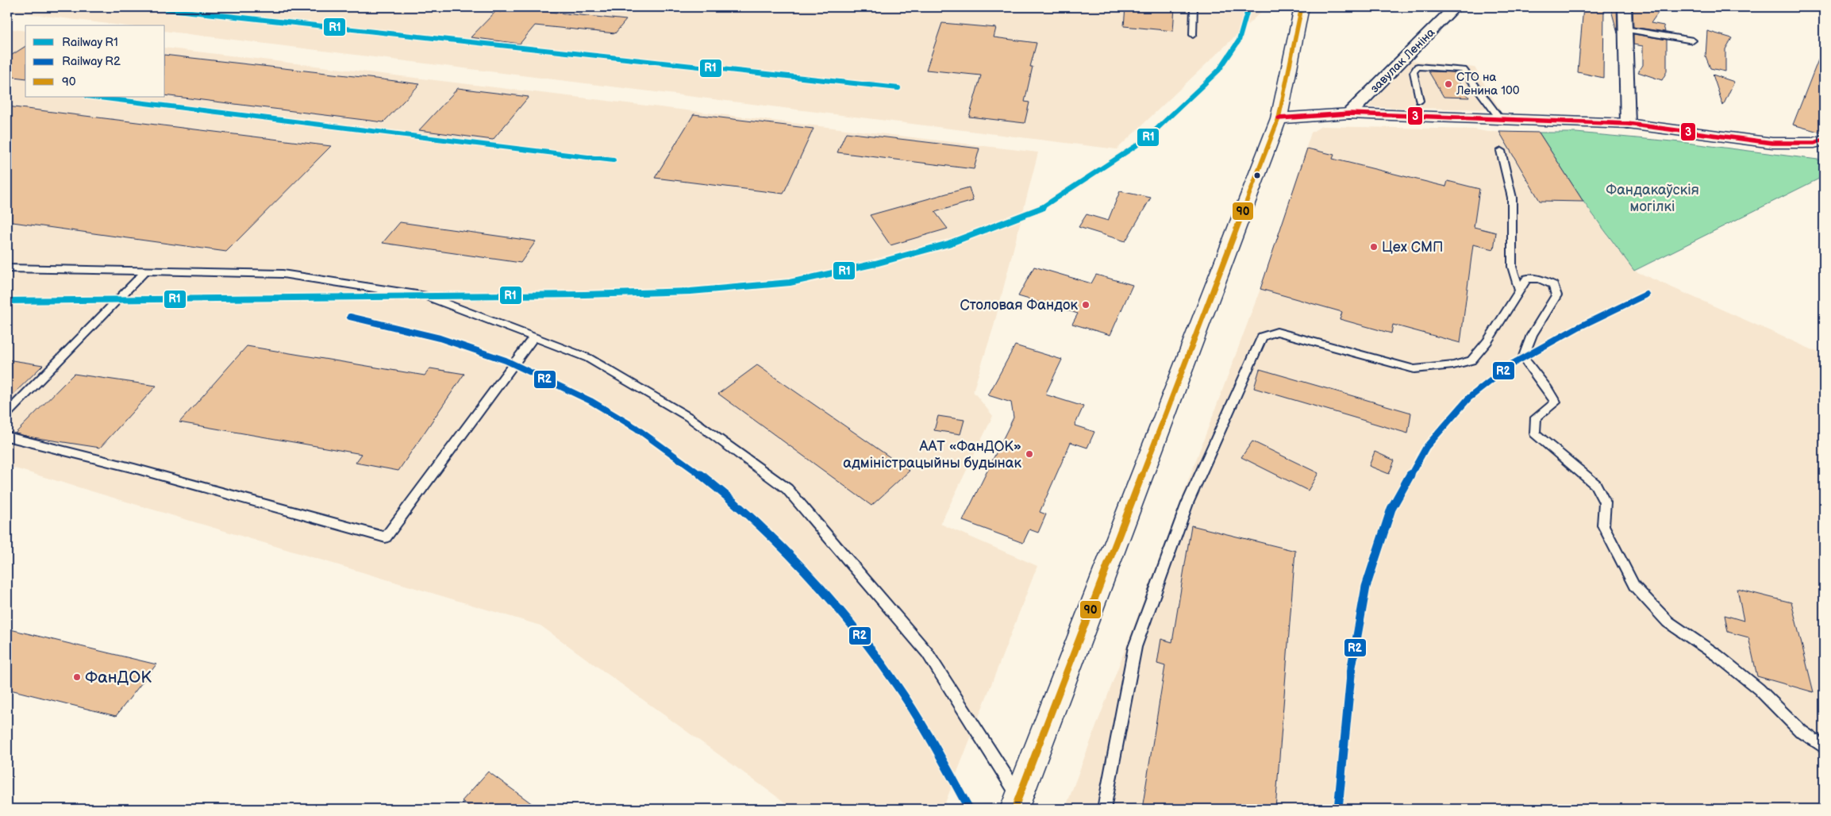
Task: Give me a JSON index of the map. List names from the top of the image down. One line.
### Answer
{"streets":{"street":["завулак Леніна"]},"parks":["Фандакаўскія могілкі"],"places":["СТО на Ленина 100","Цех СМП","Столовая Фандок","ААТ «ФанДОК» адміністрацыйны будынак","ФанДОК"],"lines":["rail line R1","transit line 90","transit line 3","rail line R2"],"legend":["Railway R1","Railway R2","90"]}
